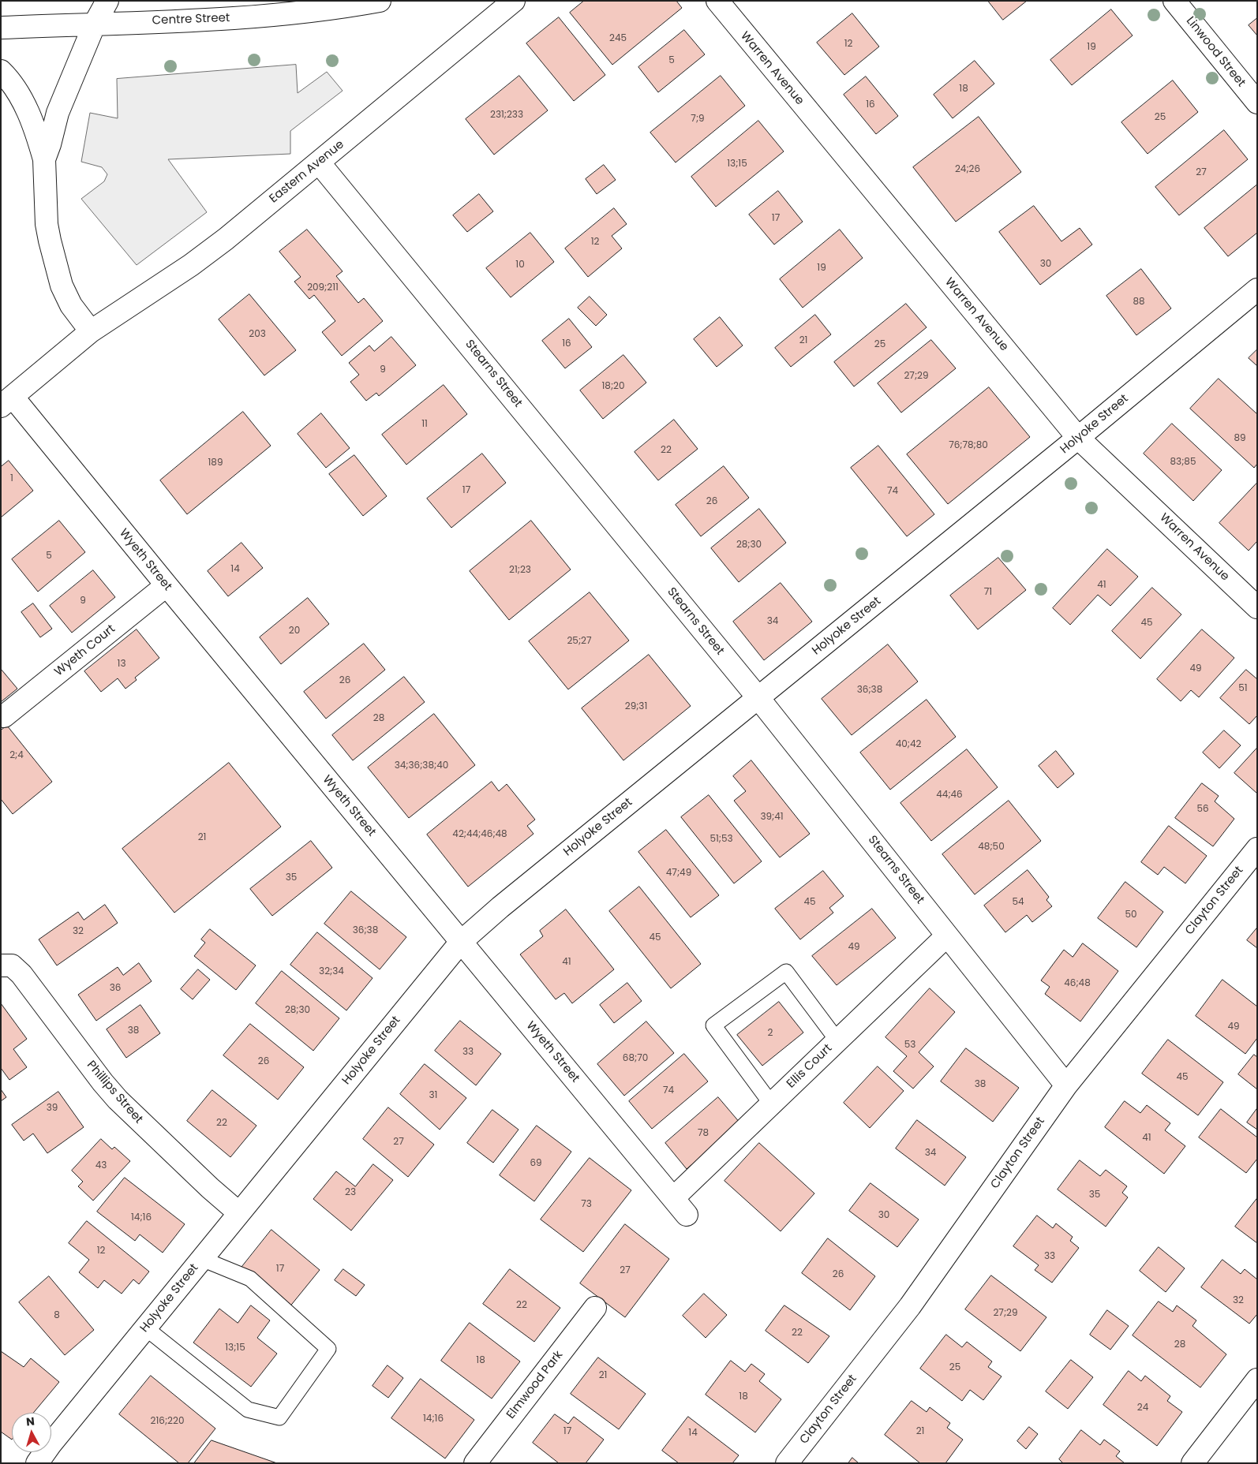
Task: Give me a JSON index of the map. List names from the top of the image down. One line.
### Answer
{"streets":{"street":["Centre Street","Linwood Street","Warren Avenue","Eastern Avenue","Stearns Street","Holyoke Street","Wyeth Street","Wyeth Court","Clayton Street","Ellis Court","Phillips Street","Elmwood Park"]},"crossings":[["Warren Avenue","Holyoke Street"],["Eastern Avenue","Stearns Street"],["Eastern Avenue","Wyeth Street"],["Stearns Street","Holyoke Street"],["Stearns Street","Clayton Street"],["Stearns Street","Ellis Court"],["Holyoke Street","Wyeth Street"],["Holyoke Street","Phillips Street"],["Wyeth Street","Wyeth Court"],["Wyeth Street","Ellis Court"]],"house_numbers":["245","12","19","5","18","16","231;233","25","7;9","13;15","24;26","27","17","12","30","10","19","209;211","88","203","21","16","25","9","27;29","18;20","11","89","76;78;80","22","83;85","189","1","17","74","26","28;30","5","14","21;23","41","71","9","34","45","20","25;27","13","49","26","51","36;38","29;31","28","40;42","2;4","34;36;38;40","44;46","56","39;41","42;44;46;48","21","51;53","48;50","47;49","35","45","54","50","36;38","32","45","49","41","32;34","46;48","36","28;30","49","38","2","53","33","68;70","26","45","38","74","31","39","22","78","41","27","34","69","43","23","35","73","30","14;16","12","33","17","27","26","32","22","27;29","8","22","28","13;15","18","25","21","18","24","14;16","216;220","17","21","14"],"north":"top"}
